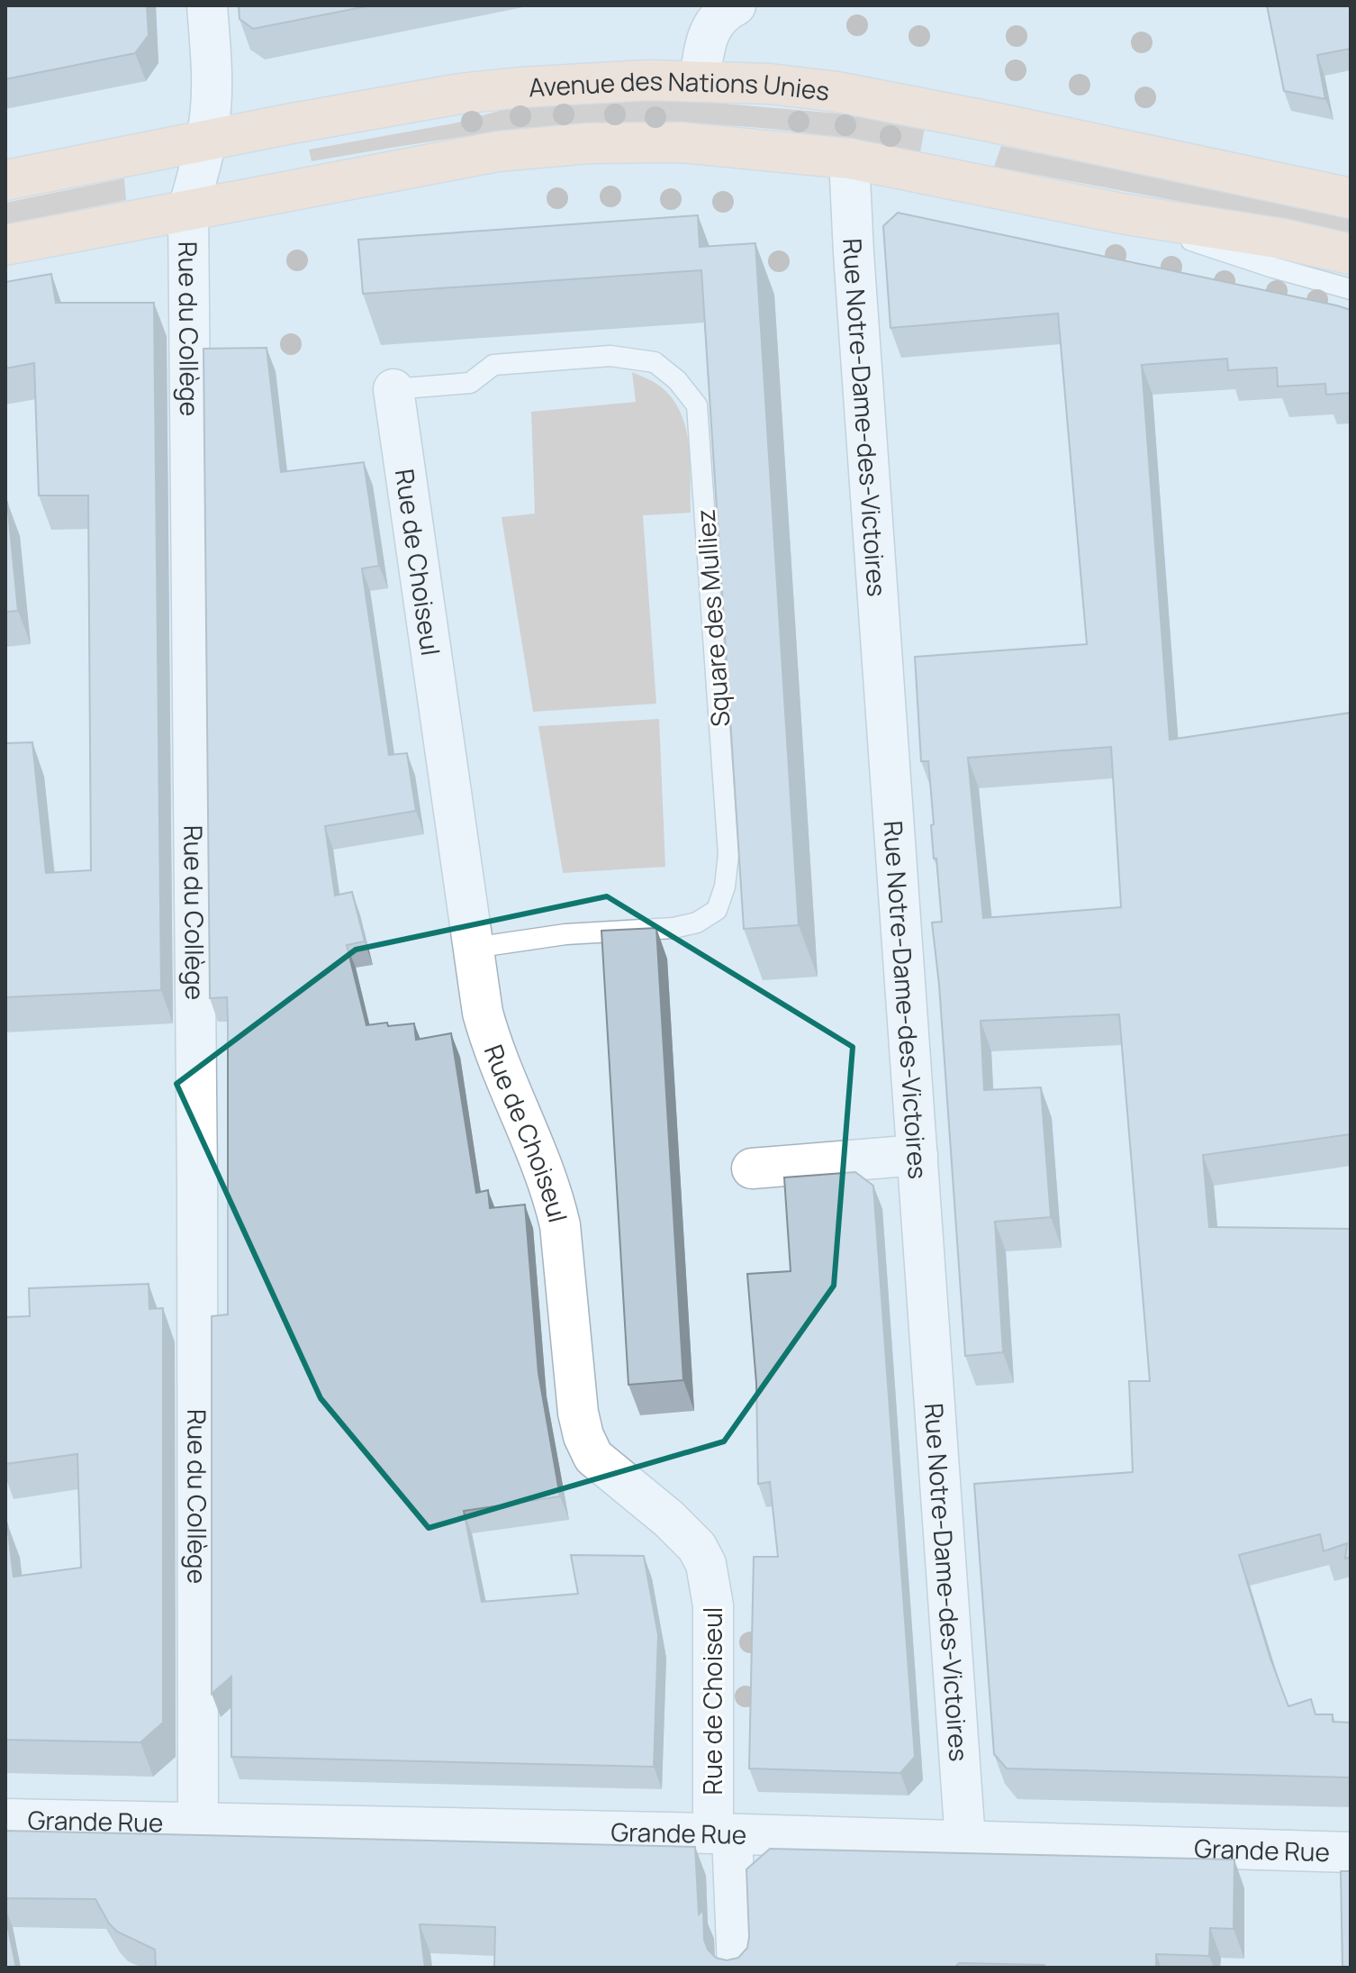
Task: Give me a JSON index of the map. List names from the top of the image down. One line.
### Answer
{"streets":{"main road":["Avenue des Nations Unies"],"street":["Rue du Collège","Rue Notre-Dame-des-Victoires","Rue de Choiseul","Grande Rue"],"lane":["Square des Mulliez"]},"crossings":[["Avenue des Nations Unies","Rue du Collège"],["Avenue des Nations Unies","Rue Notre-Dame-des-Victoires"],["Rue du Collège","Grande Rue"],["Rue Notre-Dame-des-Victoires","Grande Rue"],["Rue de Choiseul","Square des Mulliez"],["Rue de Choiseul","Grande Rue"]]}
